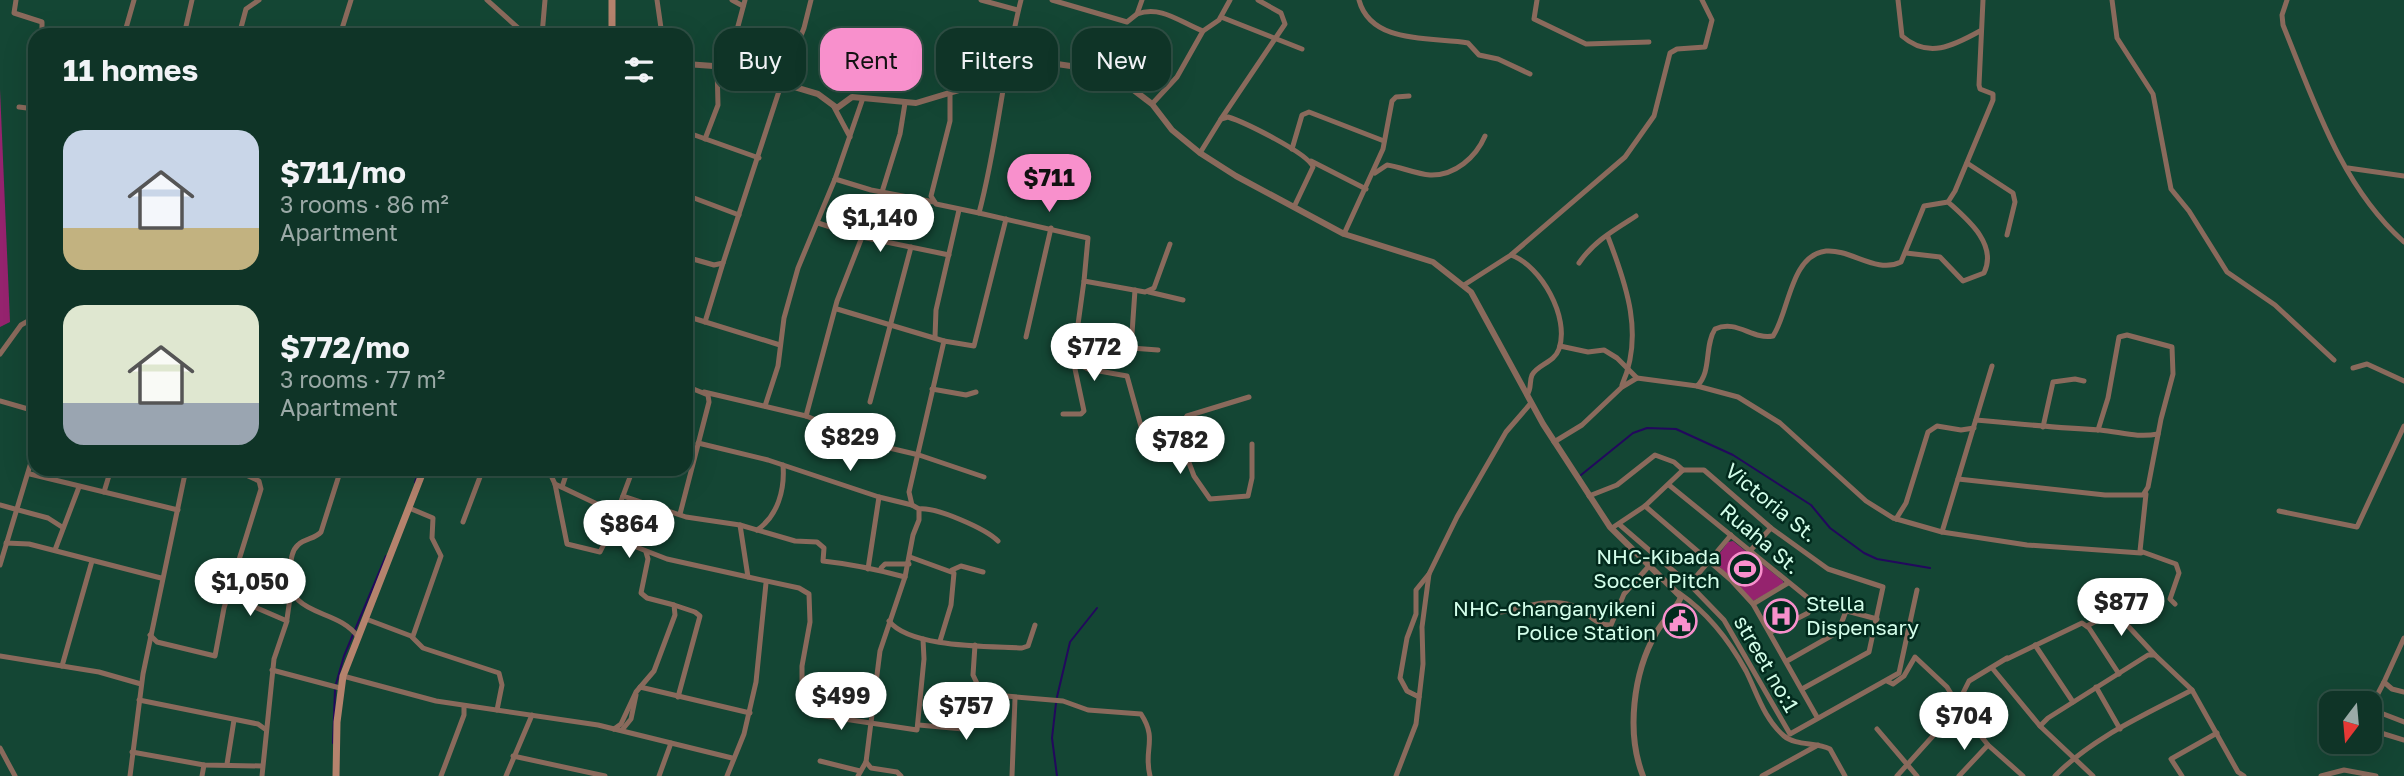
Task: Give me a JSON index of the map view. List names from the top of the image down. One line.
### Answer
{"streets":{"street":["Victoria St.","Ruaha St.","street no:1"]},"crossings":[["Victoria St.","Ruaha St."]],"places":{"sports":["NHC-Kibada Soccer Pitch"],"hospital":["Stella Dispensary"],"public building":["NHC-Changanyikeni Police Station"]},"north":"bottom","page":{"chip":["Buy","Rent","Filters","New"],"heading":"11 homes","list":[{"name":"$711/mo","note":"3 rooms · 86 m² · Apartment"},{"name":"$772/mo","note":"3 rooms · 77 m² · Apartment"}],"price":["$711","$1,140","$772","$829","$782","$864","$1,050","$877","$499","$757","$704"]}}
